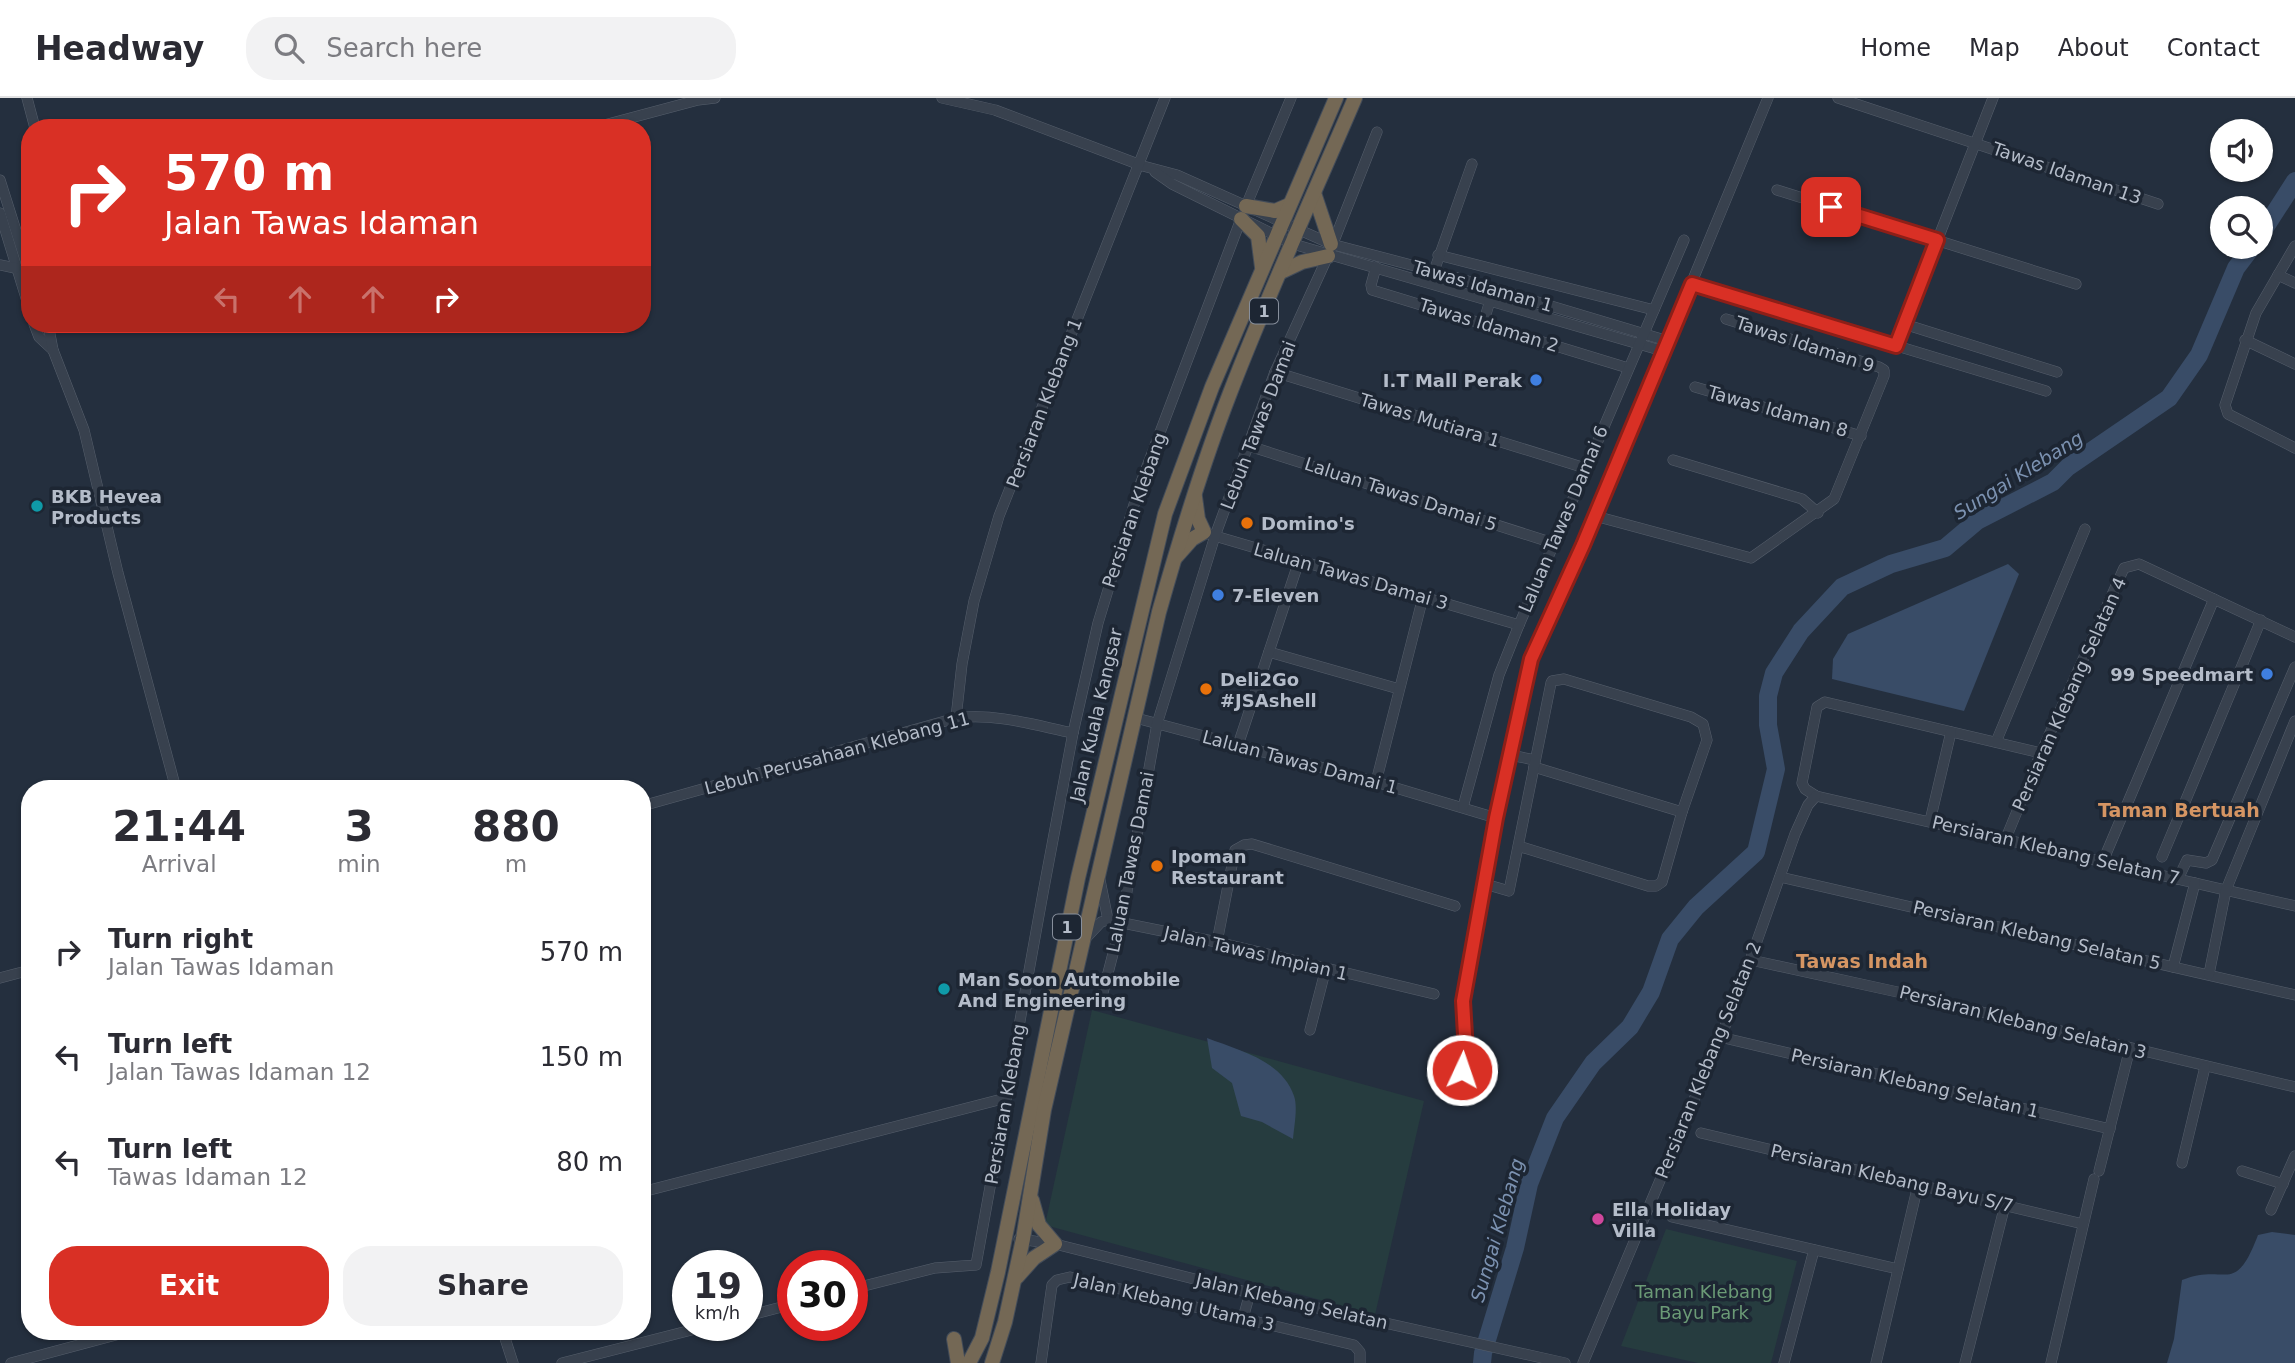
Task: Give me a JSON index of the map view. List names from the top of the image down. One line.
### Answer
{"streets":{"highway":["1","Jalan Kuala Kangsar"],"street":["Tawas Idaman 13","Tawas Idaman 1","Tawas Idaman 2","Tawas Idaman 9","Persiaran Klebang 1","Tawas Idaman 8","Tawas Mutiara 1","Lebuh Tawas Damai","Laluan Tawas Damai 5","Persiaran Klebang","Laluan Tawas Damai 6","Laluan Tawas Damai 3","Persiaran Klebang Selatan 4","Lebuh Perusahaan Klebang 11","Laluan Tawas Damai 1","Persiaran Klebang Selatan 7","Laluan Tawas Damai","Persiaran Klebang Selatan 5","Jalan Tawas Impian 1","Persiaran Klebang Selatan 3","Persiaran Klebang Selatan 2","Persiaran Klebang Selatan 1","Persiaran Klebang Bayu S/7","Jalan Klebang Selatan","Jalan Klebang Utama 3"]},"crossings":[["Tawas Idaman 1","1"],["Tawas Idaman 1","Tawas Idaman 2"],["Tawas Idaman 1","Lebuh Tawas Damai"],["Tawas Idaman 1","Persiaran Klebang"],["Tawas Idaman 1","Laluan Tawas Damai 6"],["Tawas Idaman 1","Jalan Kuala Kangsar"],["1","Laluan Tawas Damai 3"],["1","Laluan Tawas Damai 1"],["1","Jalan Klebang Selatan"],["Tawas Idaman 2","Laluan Tawas Damai 6"],["Tawas Idaman 9","Tawas Idaman 8"],["Persiaran Klebang 1","Lebuh Perusahaan Klebang 11"],["Tawas Mutiara 1","Lebuh Tawas Damai"],["Tawas Mutiara 1","Laluan Tawas Damai 6"],["Lebuh Tawas Damai","Laluan Tawas Damai 5"],["Lebuh Tawas Damai","Laluan Tawas Damai 3"],["Lebuh Tawas Damai","Laluan Tawas Damai 1"],["Lebuh Tawas Damai","Laluan Tawas Damai"],["Laluan Tawas Damai 5","Laluan Tawas Damai 6"],["Persiaran Klebang","Lebuh Perusahaan Klebang 11"],["Laluan Tawas Damai 6","Laluan Tawas Damai 3"],["Laluan Tawas Damai 6","Laluan Tawas Damai 1"],["Persiaran Klebang Selatan 4","Persiaran Klebang Selatan 7"],["Laluan Tawas Damai 1","Laluan Tawas Damai"],["Persiaran Klebang Selatan 7","Persiaran Klebang Selatan 2"],["Laluan Tawas Damai","Jalan Tawas Impian 1"],["Persiaran Klebang Selatan 5","Persiaran Klebang Selatan 2"],["Persiaran Klebang Selatan 3","Persiaran Klebang Selatan 2"],["Persiaran Klebang Selatan 2","Persiaran Klebang Selatan 1"]],"districts":["Taman Bertuah","Tawas Indah"],"water":["Sungai Klebang"],"parks":["Taman Klebang Bayu Park"],"places":["I.T Mall Perak","BKB Hevea Products","Domino's","7-Eleven","99 Speedmart","Deli2Go #JSAshell","Ipoman Restaurant","Man Soon Automobile And Engineering","Ella Holiday Villa"],"page":{"header":"Headway","search":"Search here","nav":["Home","Map","About","Contact"],"turn":["570 m","Jalan Tawas Idaman"],"eta":["21:44","Arrival","3","min","880","m"],"list":[{"name":"Turn right","note":"Jalan Tawas Idaman","value":"570 m"},{"name":"Turn left","note":"Jalan Tawas Idaman 12","value":"150 m"},{"name":"Turn left","note":"Tawas Idaman 12","value":"80 m"}],"buttons":["Exit","Share"],"speed":"19 km/h","limit":"30"}}
